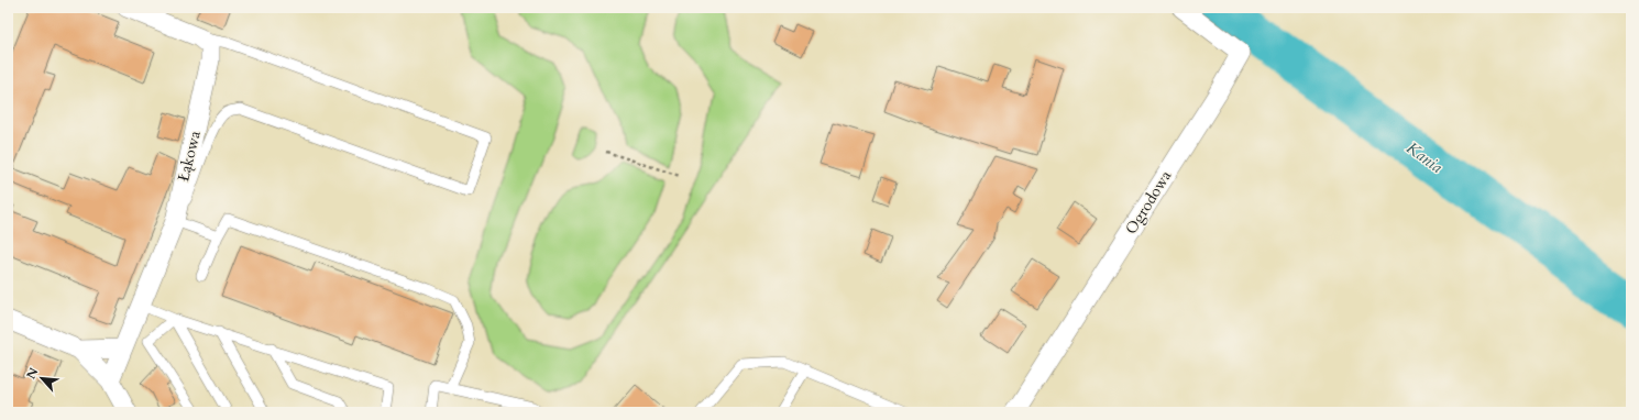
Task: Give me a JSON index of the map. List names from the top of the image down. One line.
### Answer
{"streets":{"street":["Łąkowa","Ogrodowa"]},"water":["Kania"],"north":"top left"}
